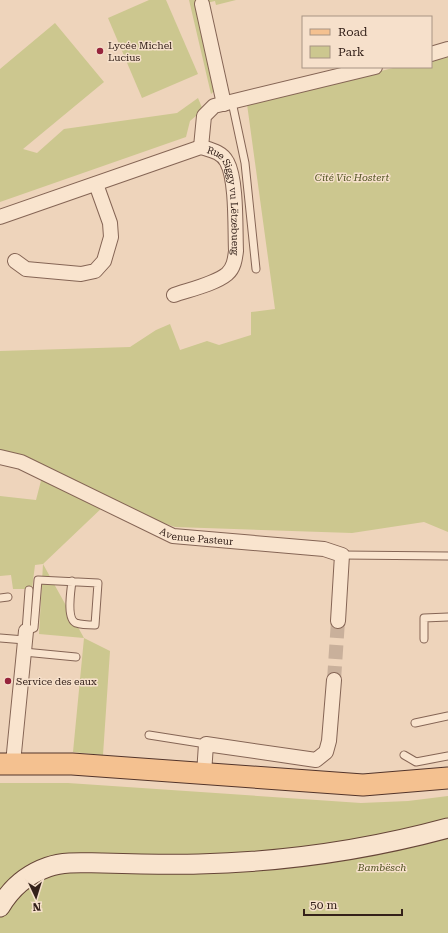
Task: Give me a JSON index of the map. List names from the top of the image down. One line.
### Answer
{"streets":{"street":["Rue Siggy vu Lëtzebuerg","Avenue Pasteur"]},"parks":["Cité Vic Hostert","Bambësch"],"places":["Lycée Michel Lucius","Service des eaux"],"legend":["Road","Park"],"scale_bar":"50 m","north":"bottom"}
